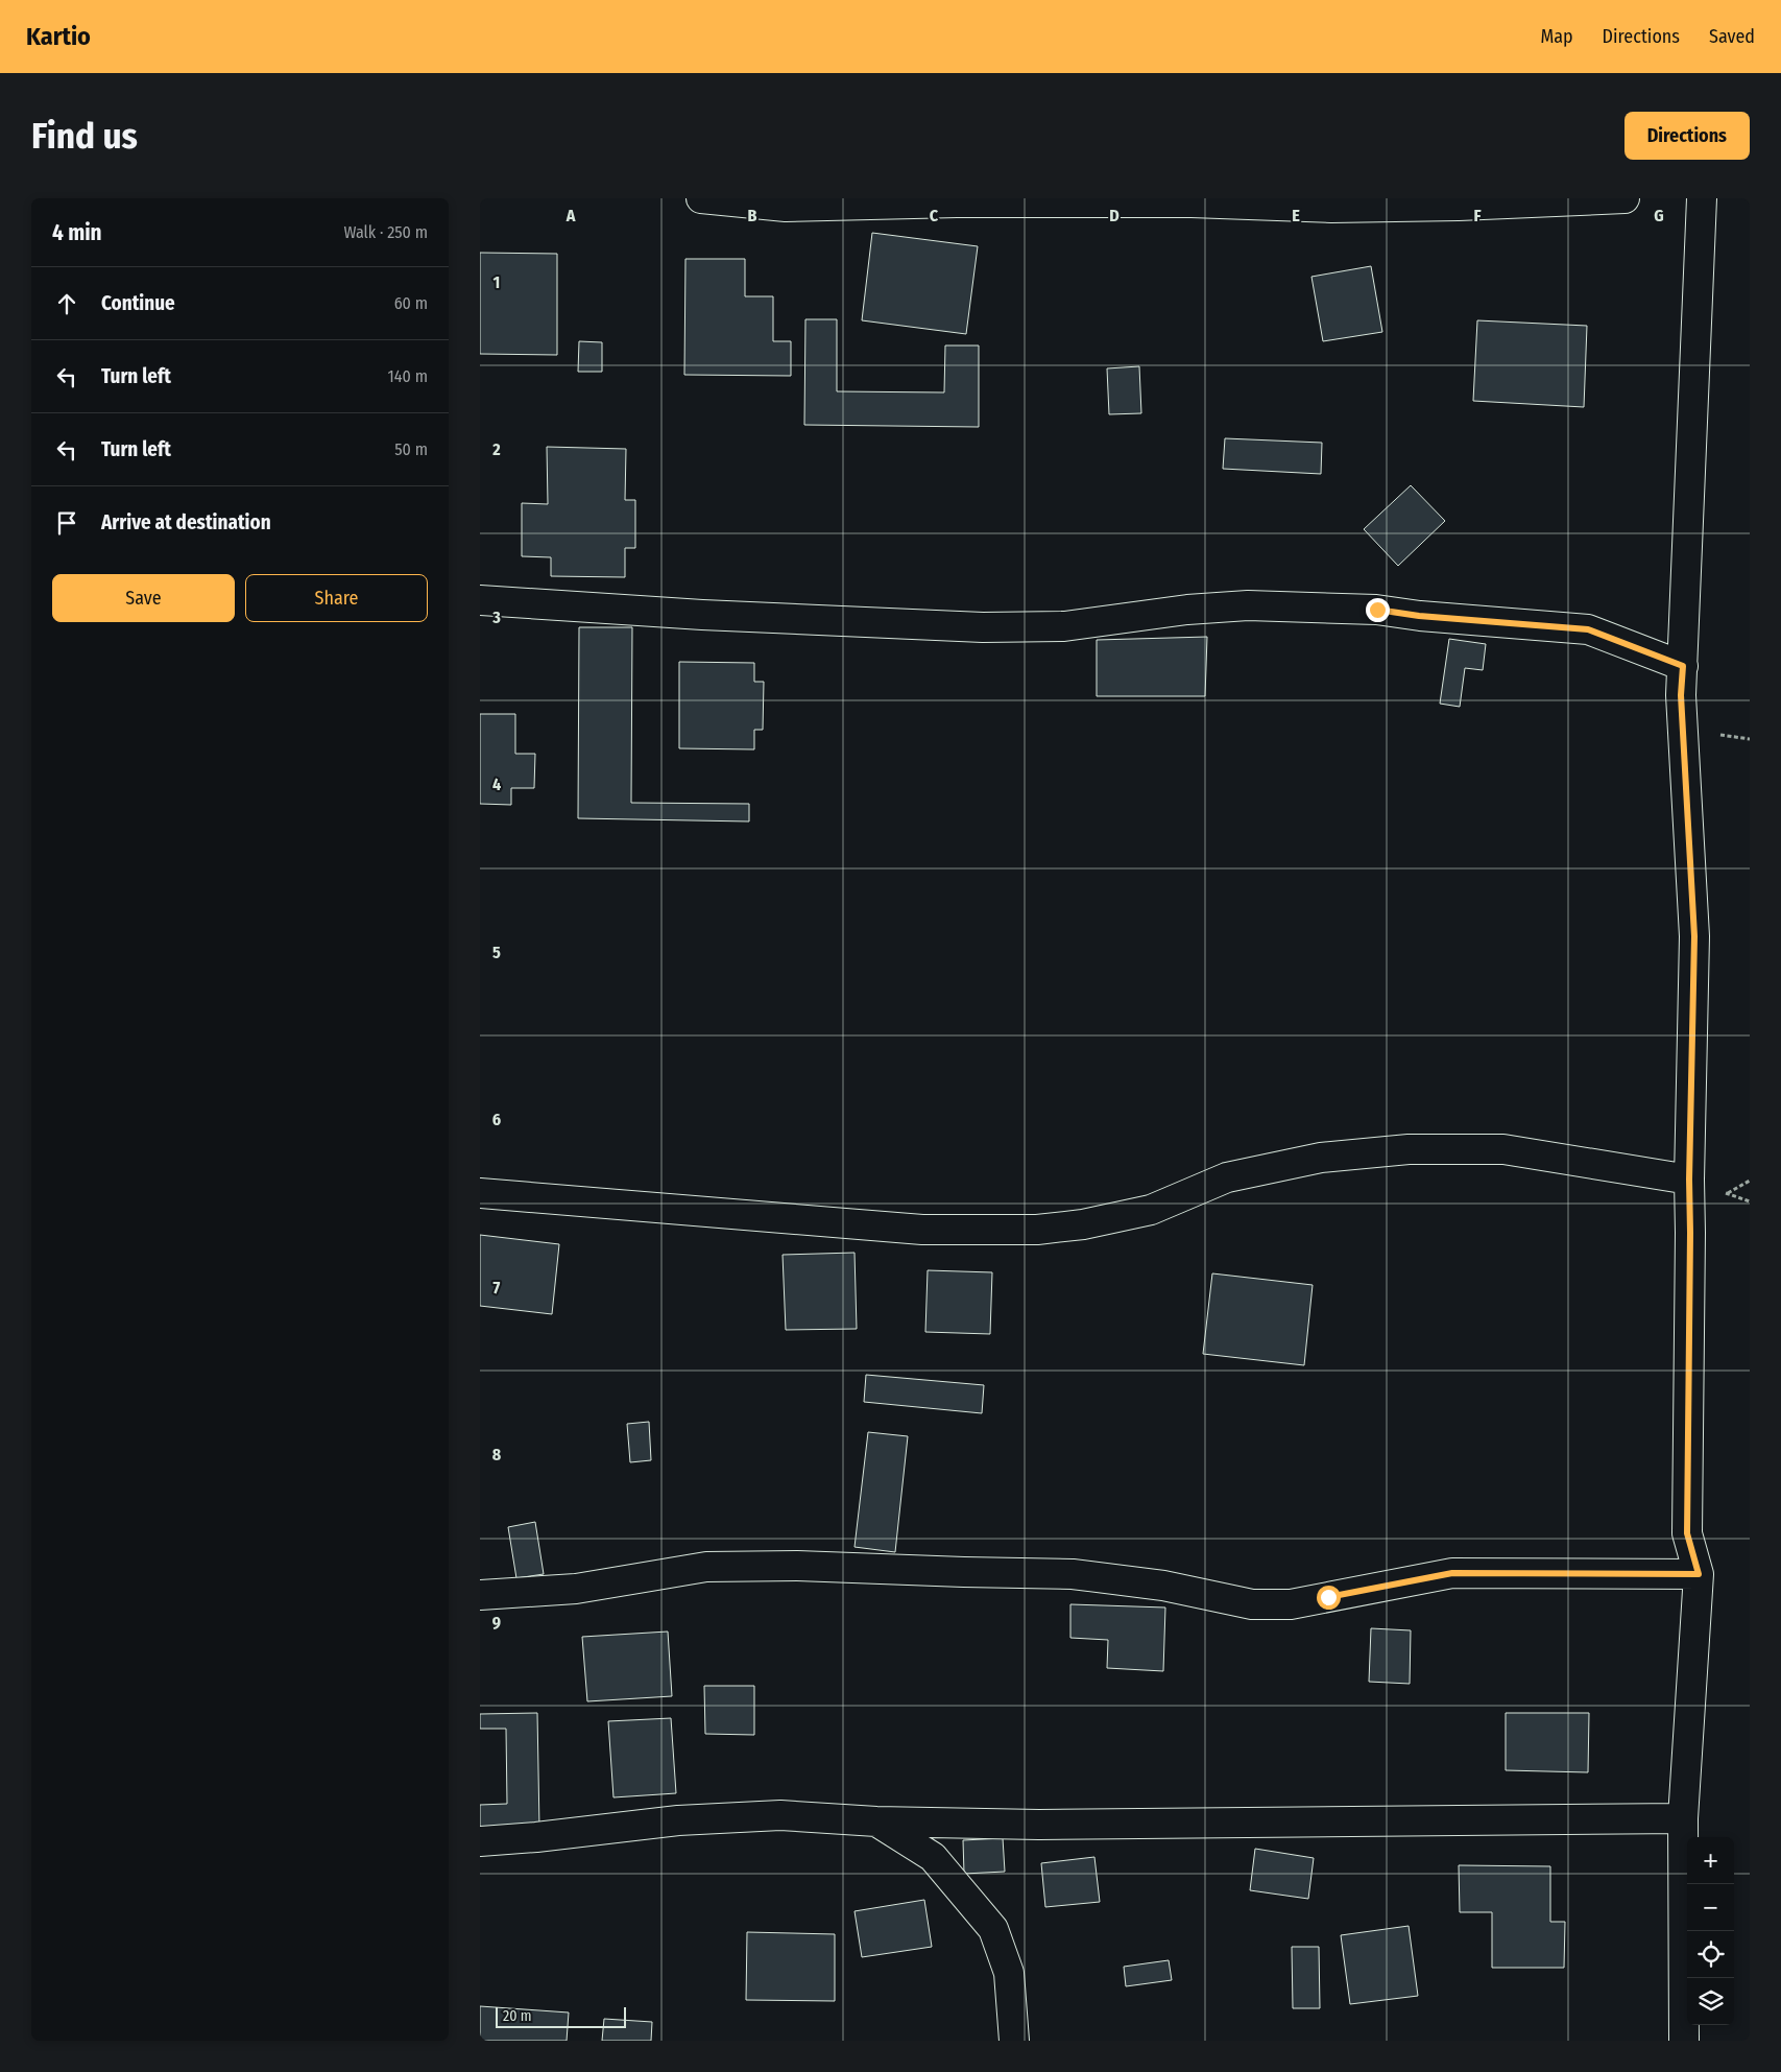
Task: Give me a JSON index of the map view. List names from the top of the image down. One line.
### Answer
{"scale_bar":"20 m","page":{"header":"Kartio","nav":["Map","Directions","Saved"],"buttons":["Directions",["Save","Share"]],"title":"Find us","heading":["4 min","Walk · 250 m"],"list":[["Continue","60 m"],["Turn left","140 m"],["Turn left","50 m"],"Arrive at destination"],"map_buttons":["+","−"],"scale":"20 m"},"grid":{"columns":["A","B","C","D","E","F","G"],"rows":["1","2","3","4","5","6","7","8","9"]}}
